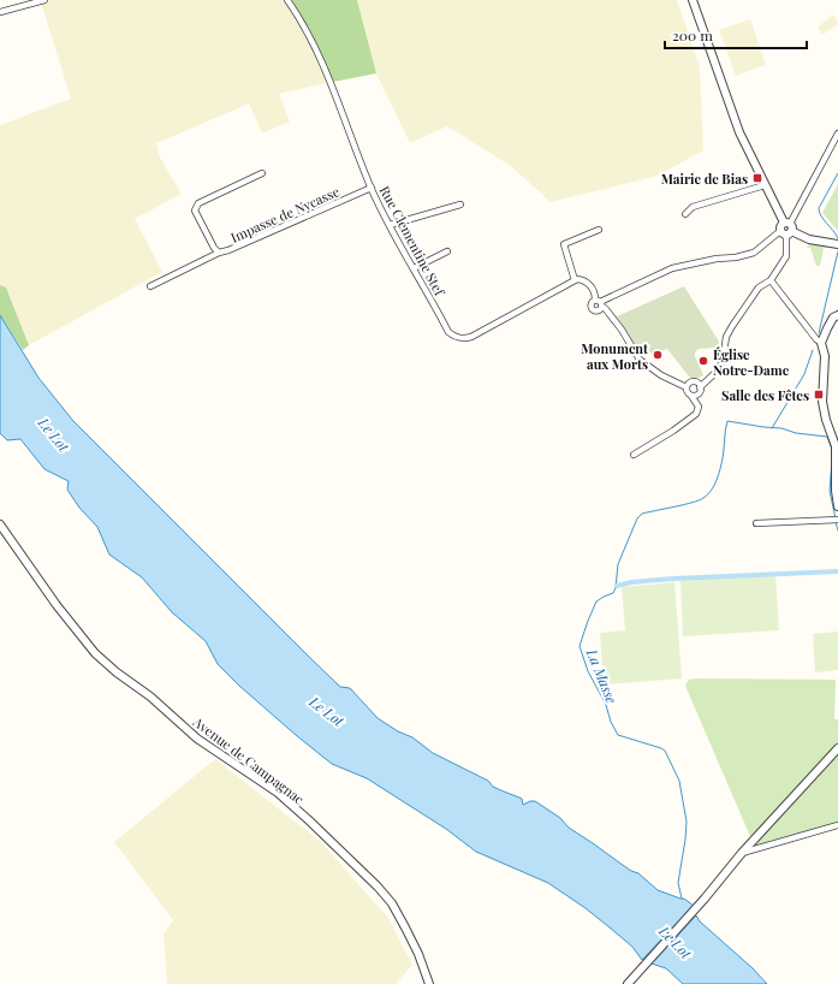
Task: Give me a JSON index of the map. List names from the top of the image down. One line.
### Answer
{"streets":{"street":["Impasse de Nycasse","Rue Clémentine Stef","Avenue de Campagnac"]},"crossings":[["Impasse de Nycasse","Rue Clémentine Stef"]],"water":["Le Lot","La Masse"],"places":{"transit":["Mairie de Bias","Salle des Fêtes"],"other":["Monument aux Morts","Église Notre-Dame"]},"scale_bar":"200 m"}
